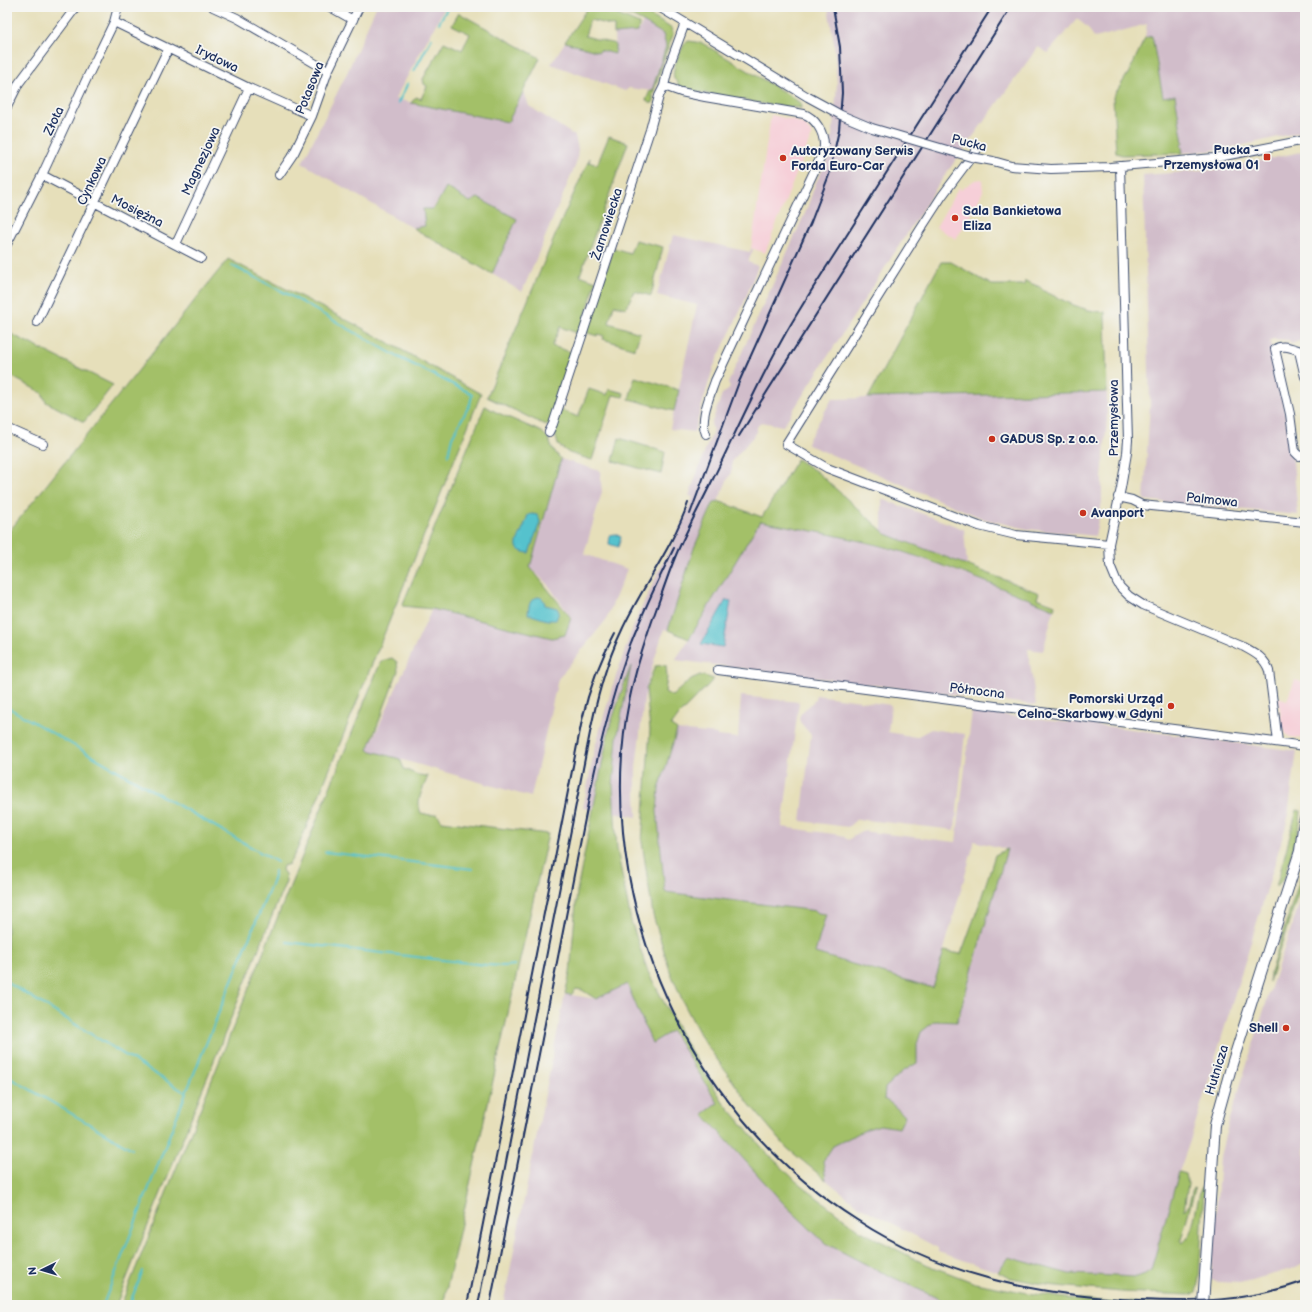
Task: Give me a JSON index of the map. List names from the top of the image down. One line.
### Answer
{"streets":{"main road":["Hutnicza"],"street":["Irydowa","Potasowa","Złota","Pucka","Magnezjowa","Cynkowa","Mosiężna","Żarnowiecka","Przemysłowa","Palmowa","Północna"]},"crossings":[["Irydowa","Potasowa"],["Irydowa","Złota"],["Irydowa","Magnezjowa"],["Irydowa","Cynkowa"],["Złota","Mosiężna"],["Pucka","Żarnowiecka"],["Pucka","Przemysłowa"],["Magnezjowa","Mosiężna"],["Cynkowa","Mosiężna"],["Przemysłowa","Palmowa"],["Przemysłowa","Północna"]],"places":{"transit":["Pucka - Przemysłowa 01"],"other":["Autoryzowany Serwis Forda Euro-Car","Sala Bankietowa Eliza","GADUS Sp. z o.o.","Avanport","Pomorski Urząd Celno-Skarbowy w Gdyni","Shell"]},"north":"left"}
